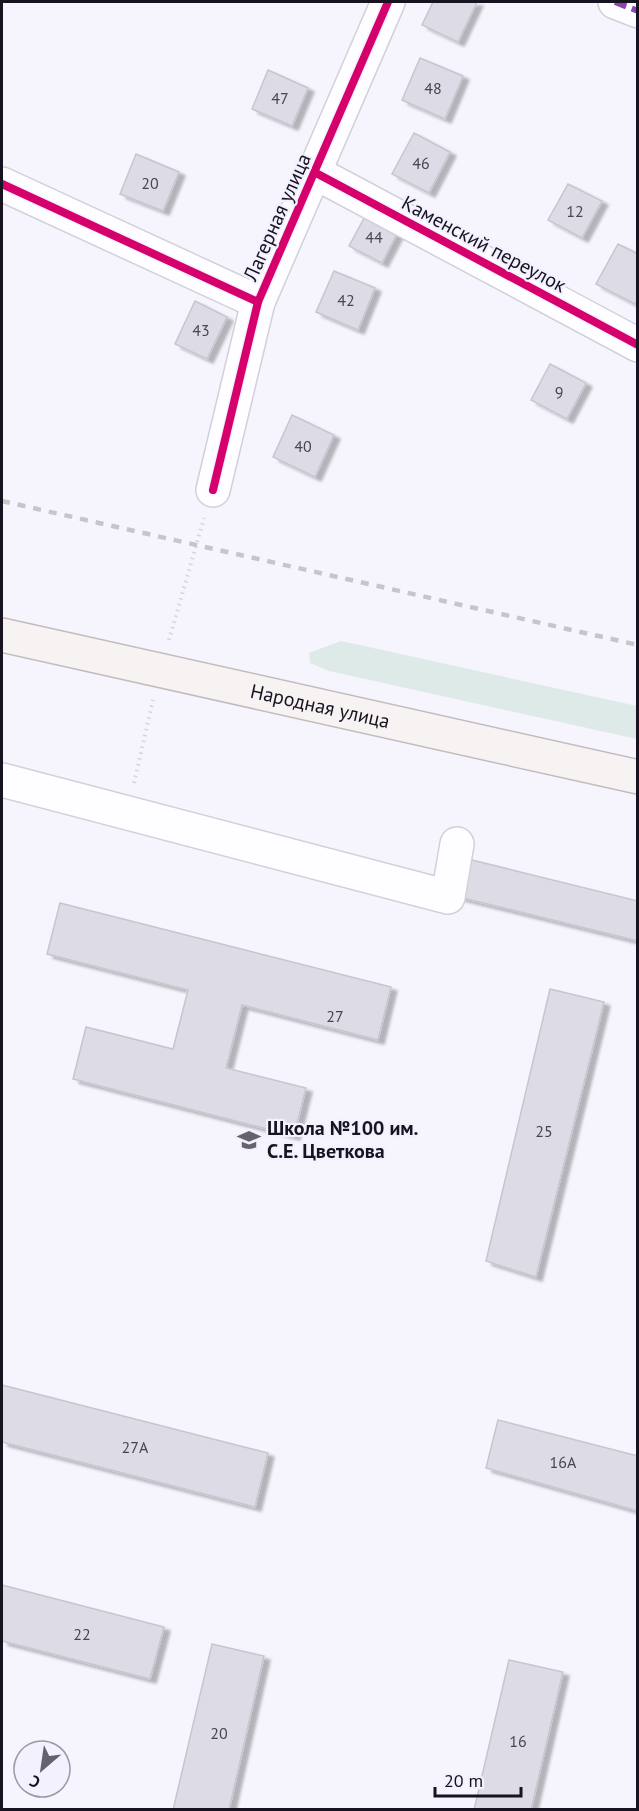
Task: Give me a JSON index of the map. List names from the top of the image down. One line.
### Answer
{"streets":{"main road":["Народная улица"],"street":["Лагерная улица","Каменский переулок"]},"crossings":[["Лагерная улица","Каменский переулок"]],"places":{"school or university":["Школа №100 им. С.Е. Цветкова"]},"house_numbers":["48","47","46","20","12","44","42","43","9","40","27","25","27А","16А","22","20","16"],"scale_bar":"20 m","north":"bottom left"}
